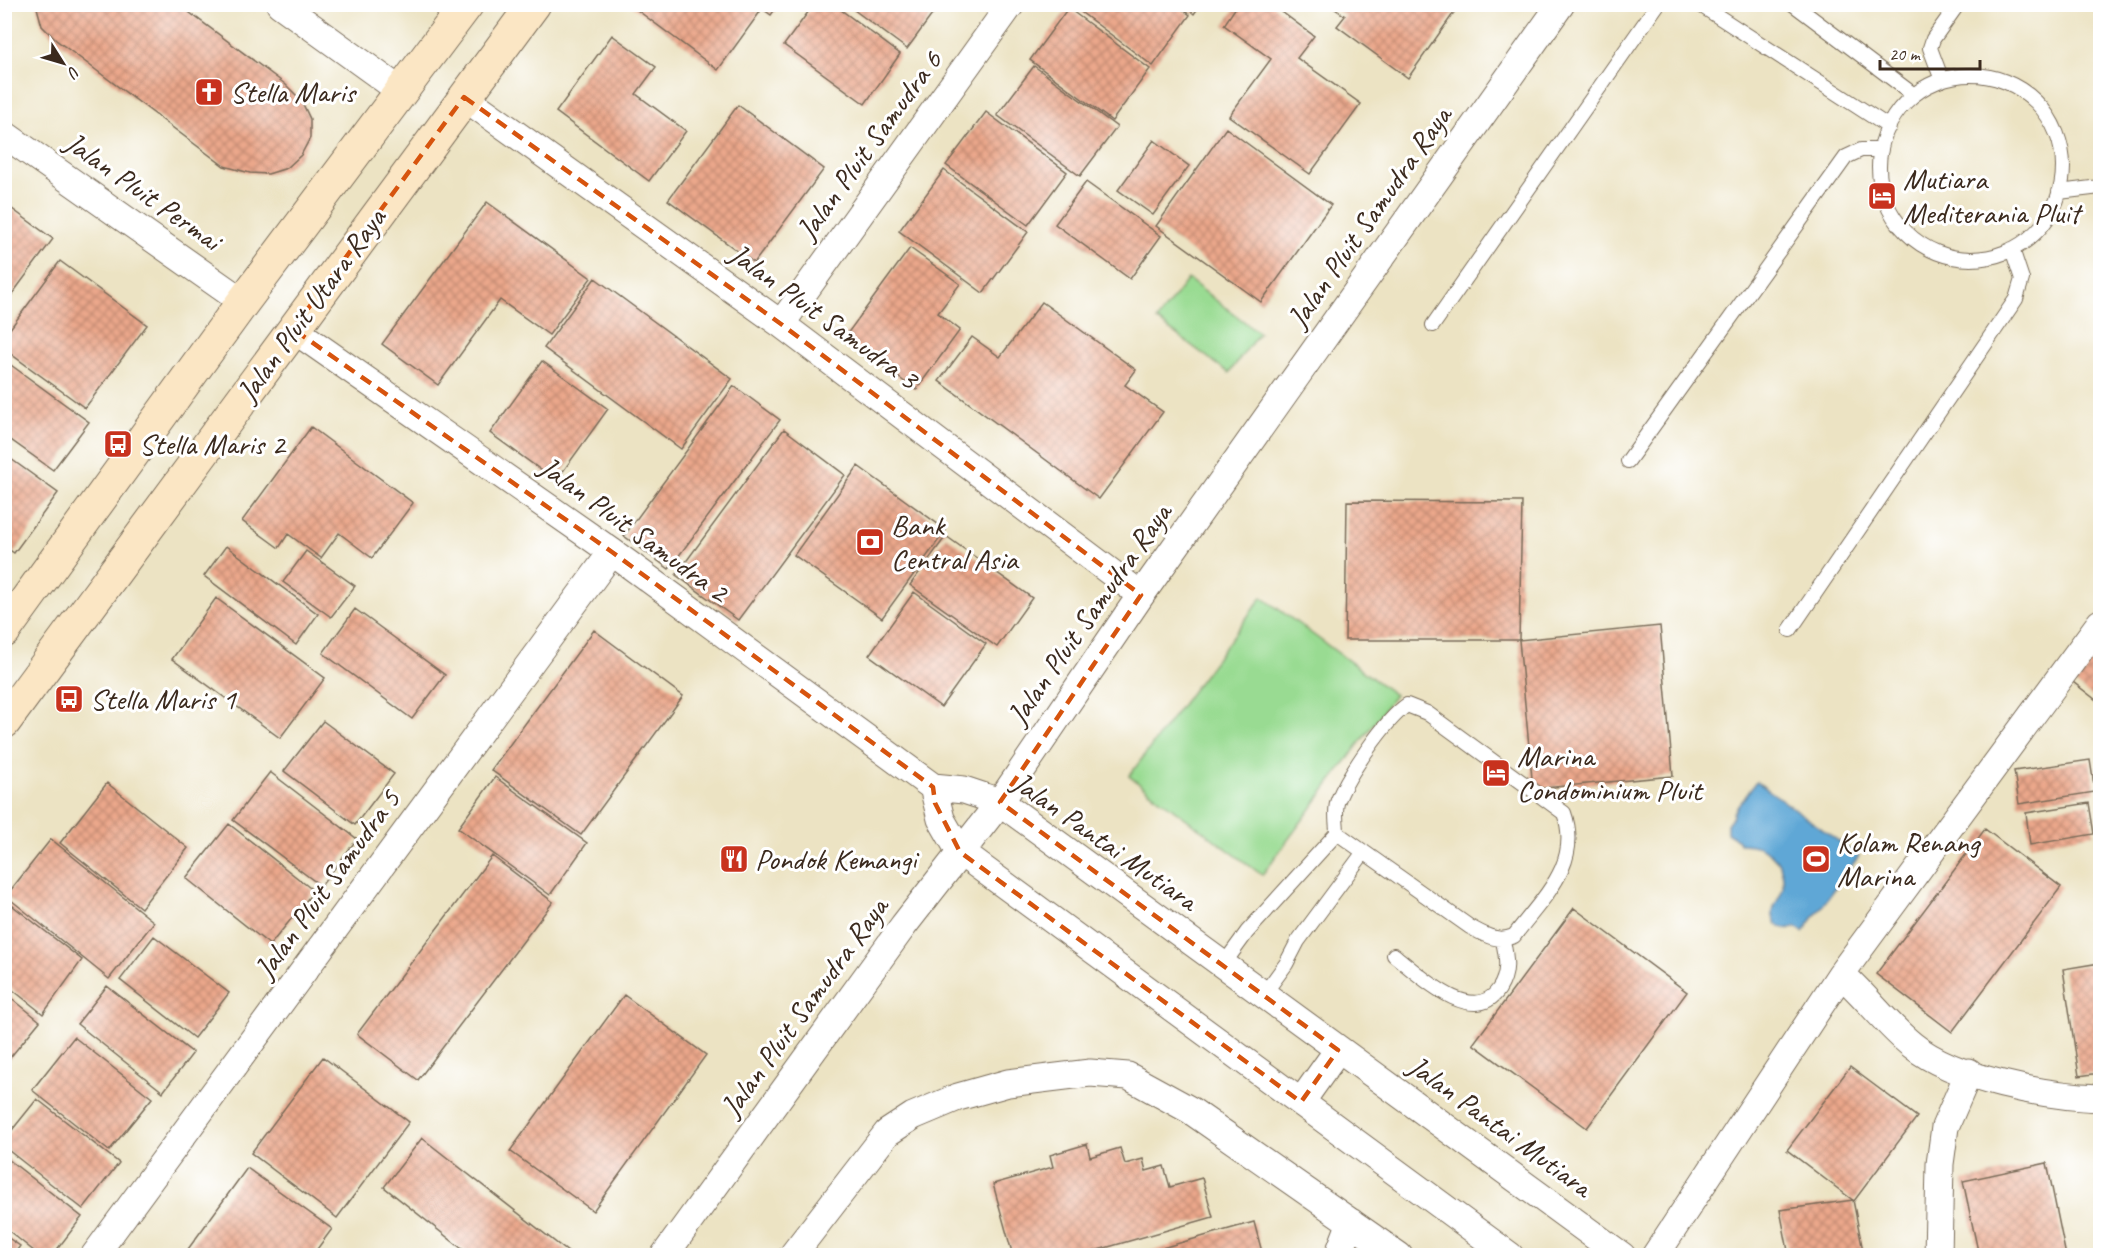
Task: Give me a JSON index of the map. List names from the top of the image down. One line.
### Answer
{"streets":{"street":["Jalan Pluit Samudra 6","Jalan Pluit Permai","Jalan Pluit Samudra Raya","Jalan Pluit Utara Raya","Jalan Pluit Samudra 3","Jalan Pluit Samudra 2","Jalan Pantai Mutiara","Jalan Pluit Samudra 5"]},"crossings":[["Jalan Pluit Samudra 6","Jalan Pluit Samudra 3"],["Jalan Pluit Permai","Jalan Pluit Utara Raya"],["Jalan Pluit Samudra Raya","Jalan Pluit Samudra 3"],["Jalan Pluit Samudra Raya","Jalan Pantai Mutiara"],["Jalan Pluit Utara Raya","Jalan Pluit Samudra 3"],["Jalan Pluit Utara Raya","Jalan Pluit Samudra 2"],["Jalan Pluit Samudra 2","Jalan Pantai Mutiara"],["Jalan Pluit Samudra 2","Jalan Pluit Samudra 5"]],"places":{"church":["Stella Maris"],"hotel":["Mutiara Mediterania Pluit","Marina Condominium Pluit"],"bus stop":["Stella Maris 2","Stella Maris 1"],"bank":["Bank Central Asia"],"restaurant":["Pondok Kemangi"],"sports":["Kolam Renang Marina"]},"scale_bar":"20 m","north":"bottom right"}
